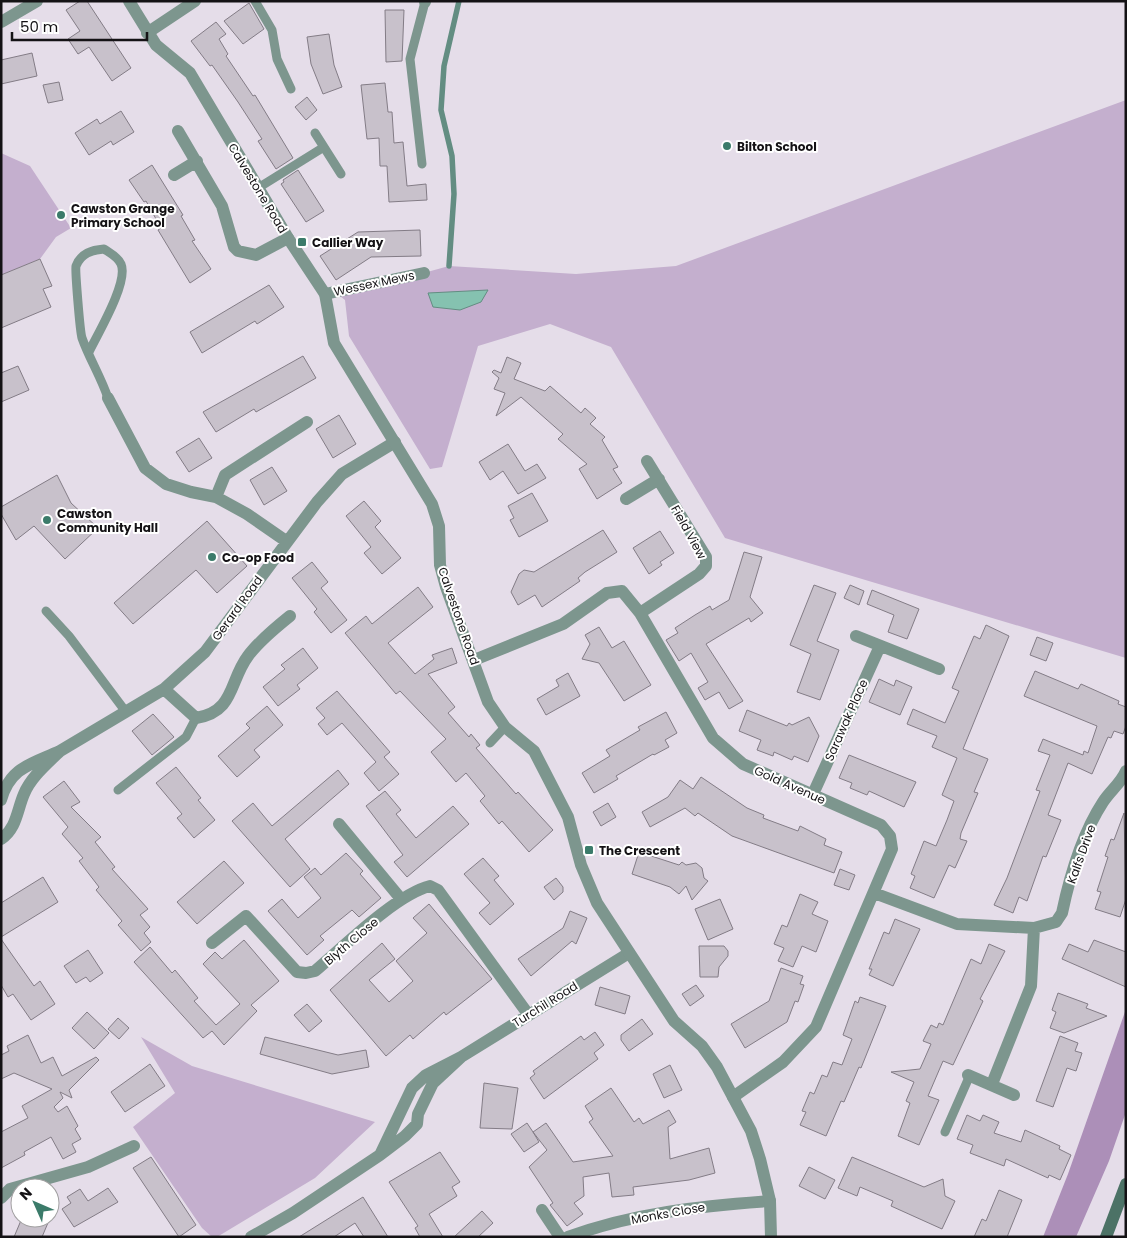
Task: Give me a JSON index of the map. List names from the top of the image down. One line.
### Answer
{"streets":{"street":["Calvestone Road","Wessex Mews","Field View","Gerard Road","Sarawak Place","Gold Avenue","Kalfs Drive","Blyth Close","Turchil Road","Monks Close"]},"crossings":[["Calvestone Road","Wessex Mews"],["Calvestone Road","Gerard Road"],["Calvestone Road","Gold Avenue"],["Calvestone Road","Turchil Road"],["Calvestone Road","Monks Close"],["Field View","Gold Avenue"],["Sarawak Place","Gold Avenue"],["Gold Avenue","Kalfs Drive"],["Blyth Close","Turchil Road"]],"places":{"other":["Bilton School","Cawston Grange Primary School","Cawston Community Hall","Co-op Food"],"transit":["Callier Way","The Crescent"]},"scale_bar":"50 m","north":"top left"}
